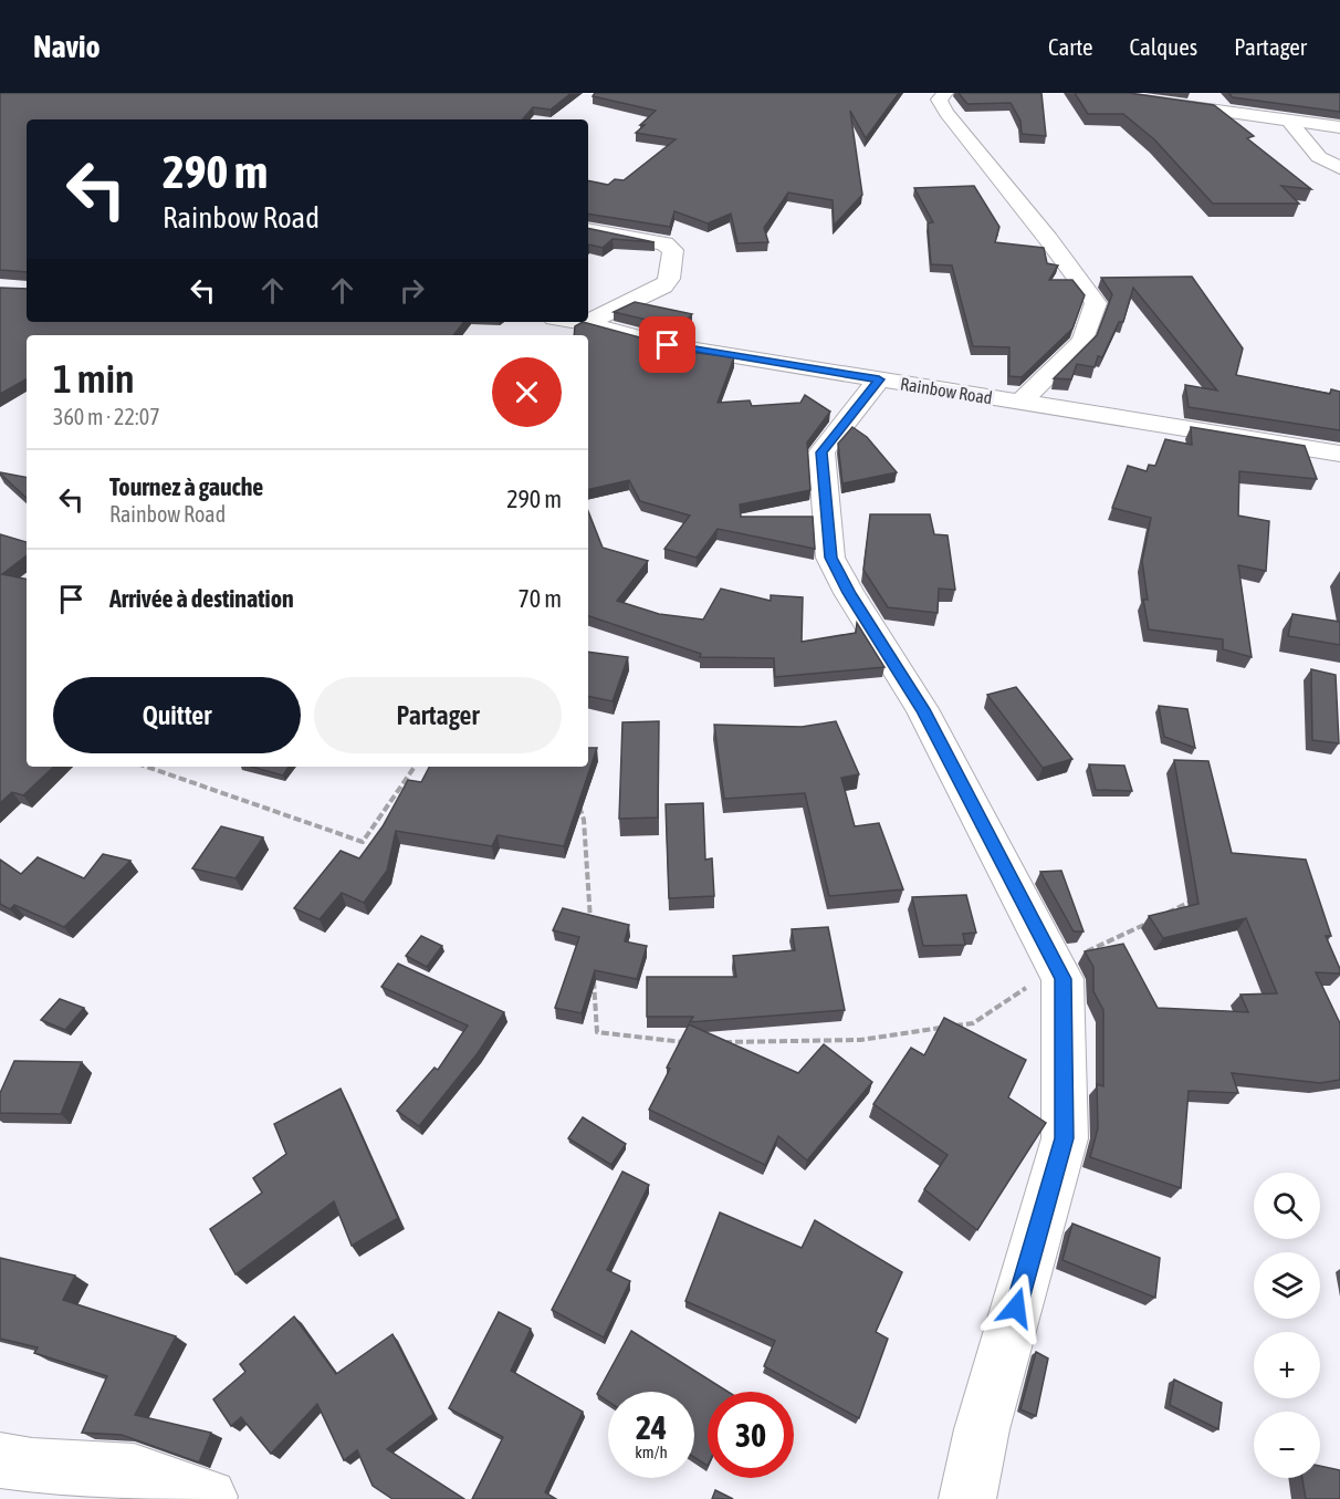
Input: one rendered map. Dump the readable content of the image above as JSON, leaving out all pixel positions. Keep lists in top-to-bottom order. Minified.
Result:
{"streets":{"street":["Rainbow Road"]},"page":{"header":"Navio","nav":["Carte","Calques","Partager"],"turn":["290 m","Rainbow Road"],"heading":["1 min","360 m · 22:07"],"list":[{"name":"Tournez à gauche","note":"Rainbow Road","value":"290 m"},{"name":"Arrivée à destination","value":"70 m"}],"buttons":["Quitter","Partager"],"map_buttons":["+","−"],"speed":"24 km/h","limit":"30"}}
